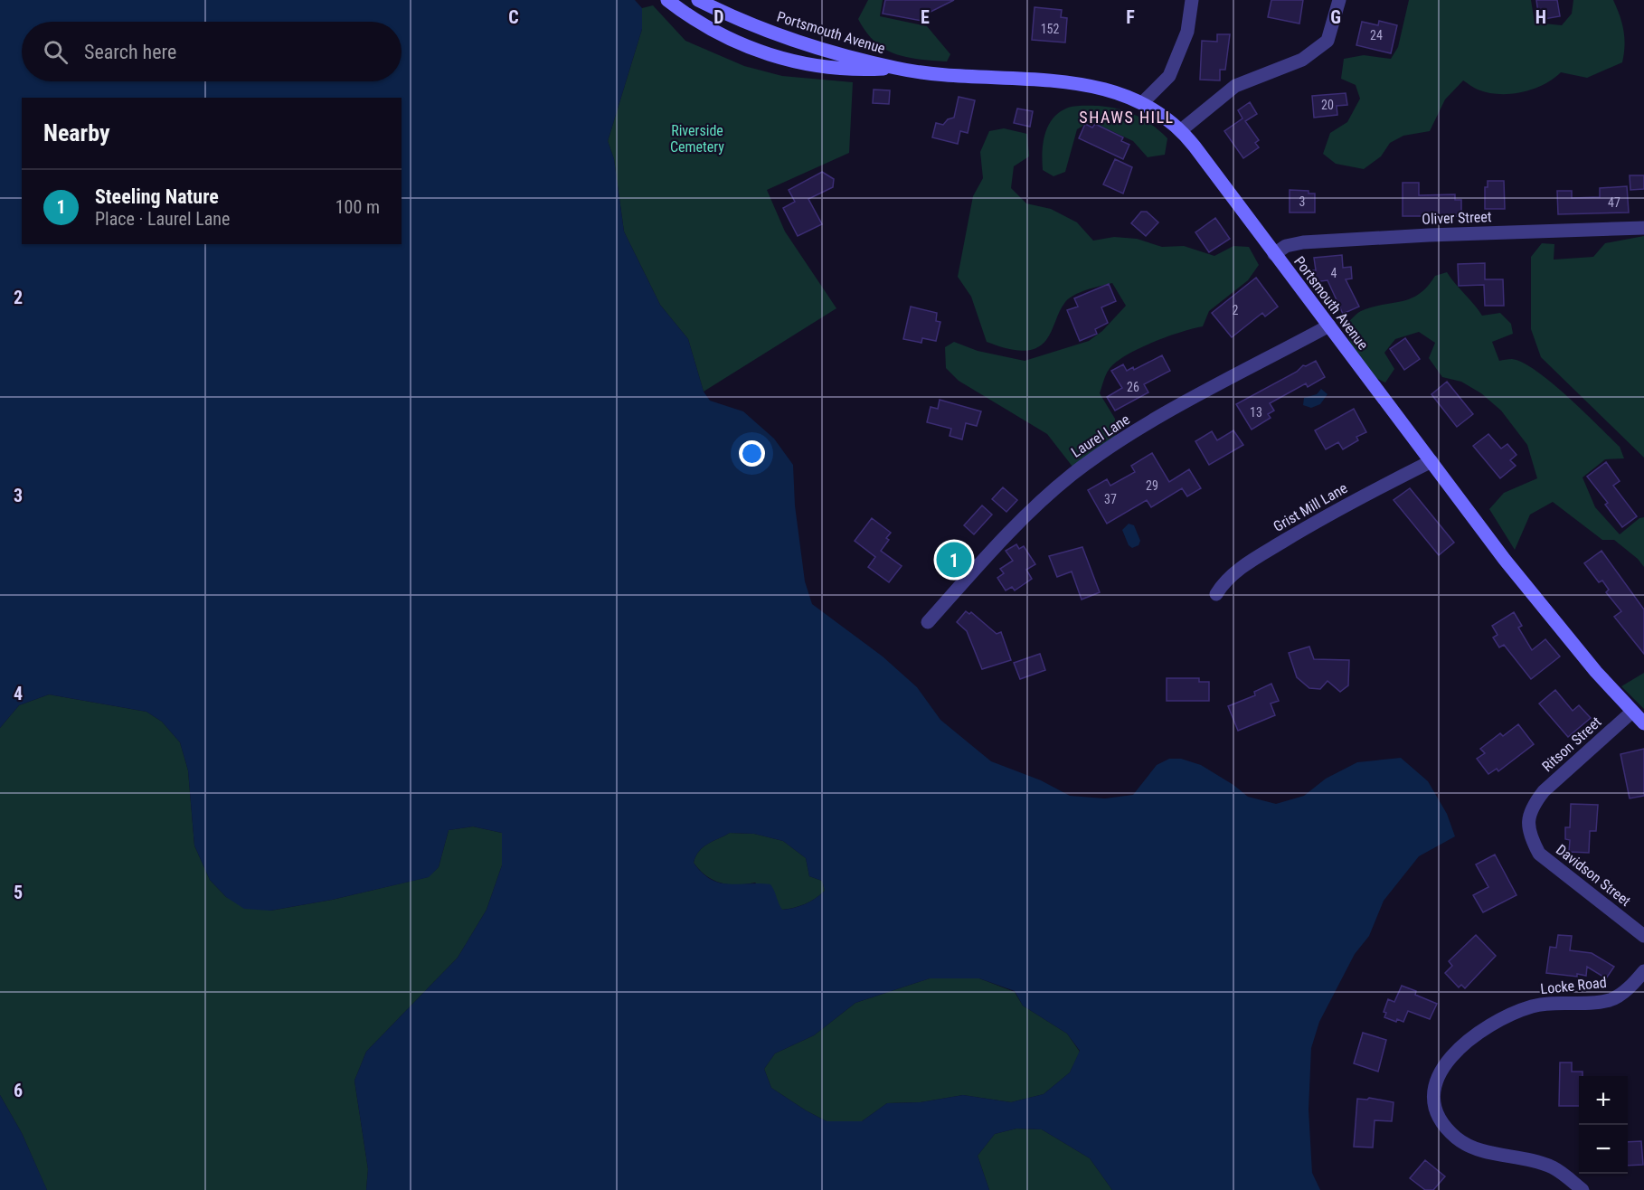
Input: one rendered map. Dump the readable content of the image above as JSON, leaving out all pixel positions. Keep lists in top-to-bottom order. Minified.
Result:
{"streets":{"main road":["Portsmouth Avenue"],"street":["Oliver Street","Laurel Lane","Grist Mill Lane","Ritson Street","Davidson Street","Locke Road"]},"crossings":[["Portsmouth Avenue","Oliver Street"],["Portsmouth Avenue","Laurel Lane"],["Portsmouth Avenue","Grist Mill Lane"],["Portsmouth Avenue","Ritson Street"],["Ritson Street","Davidson Street"]],"districts":["SHAWS HILL"],"parks":["Riverside Cemetery"],"house_numbers":["152","24","20","3","47","4","2","26","13","29","37"],"page":{"search":"Search here","heading":"Nearby","list":[{"mark":"1","name":"Steeling Nature","note":"Place · Laurel Lane","value":"100 m"}],"pins":"1","map_buttons":["+","−"]},"grid":{"columns":["C","D","E","F","G","H"],"rows":["2","3","4","5","6"]}}
